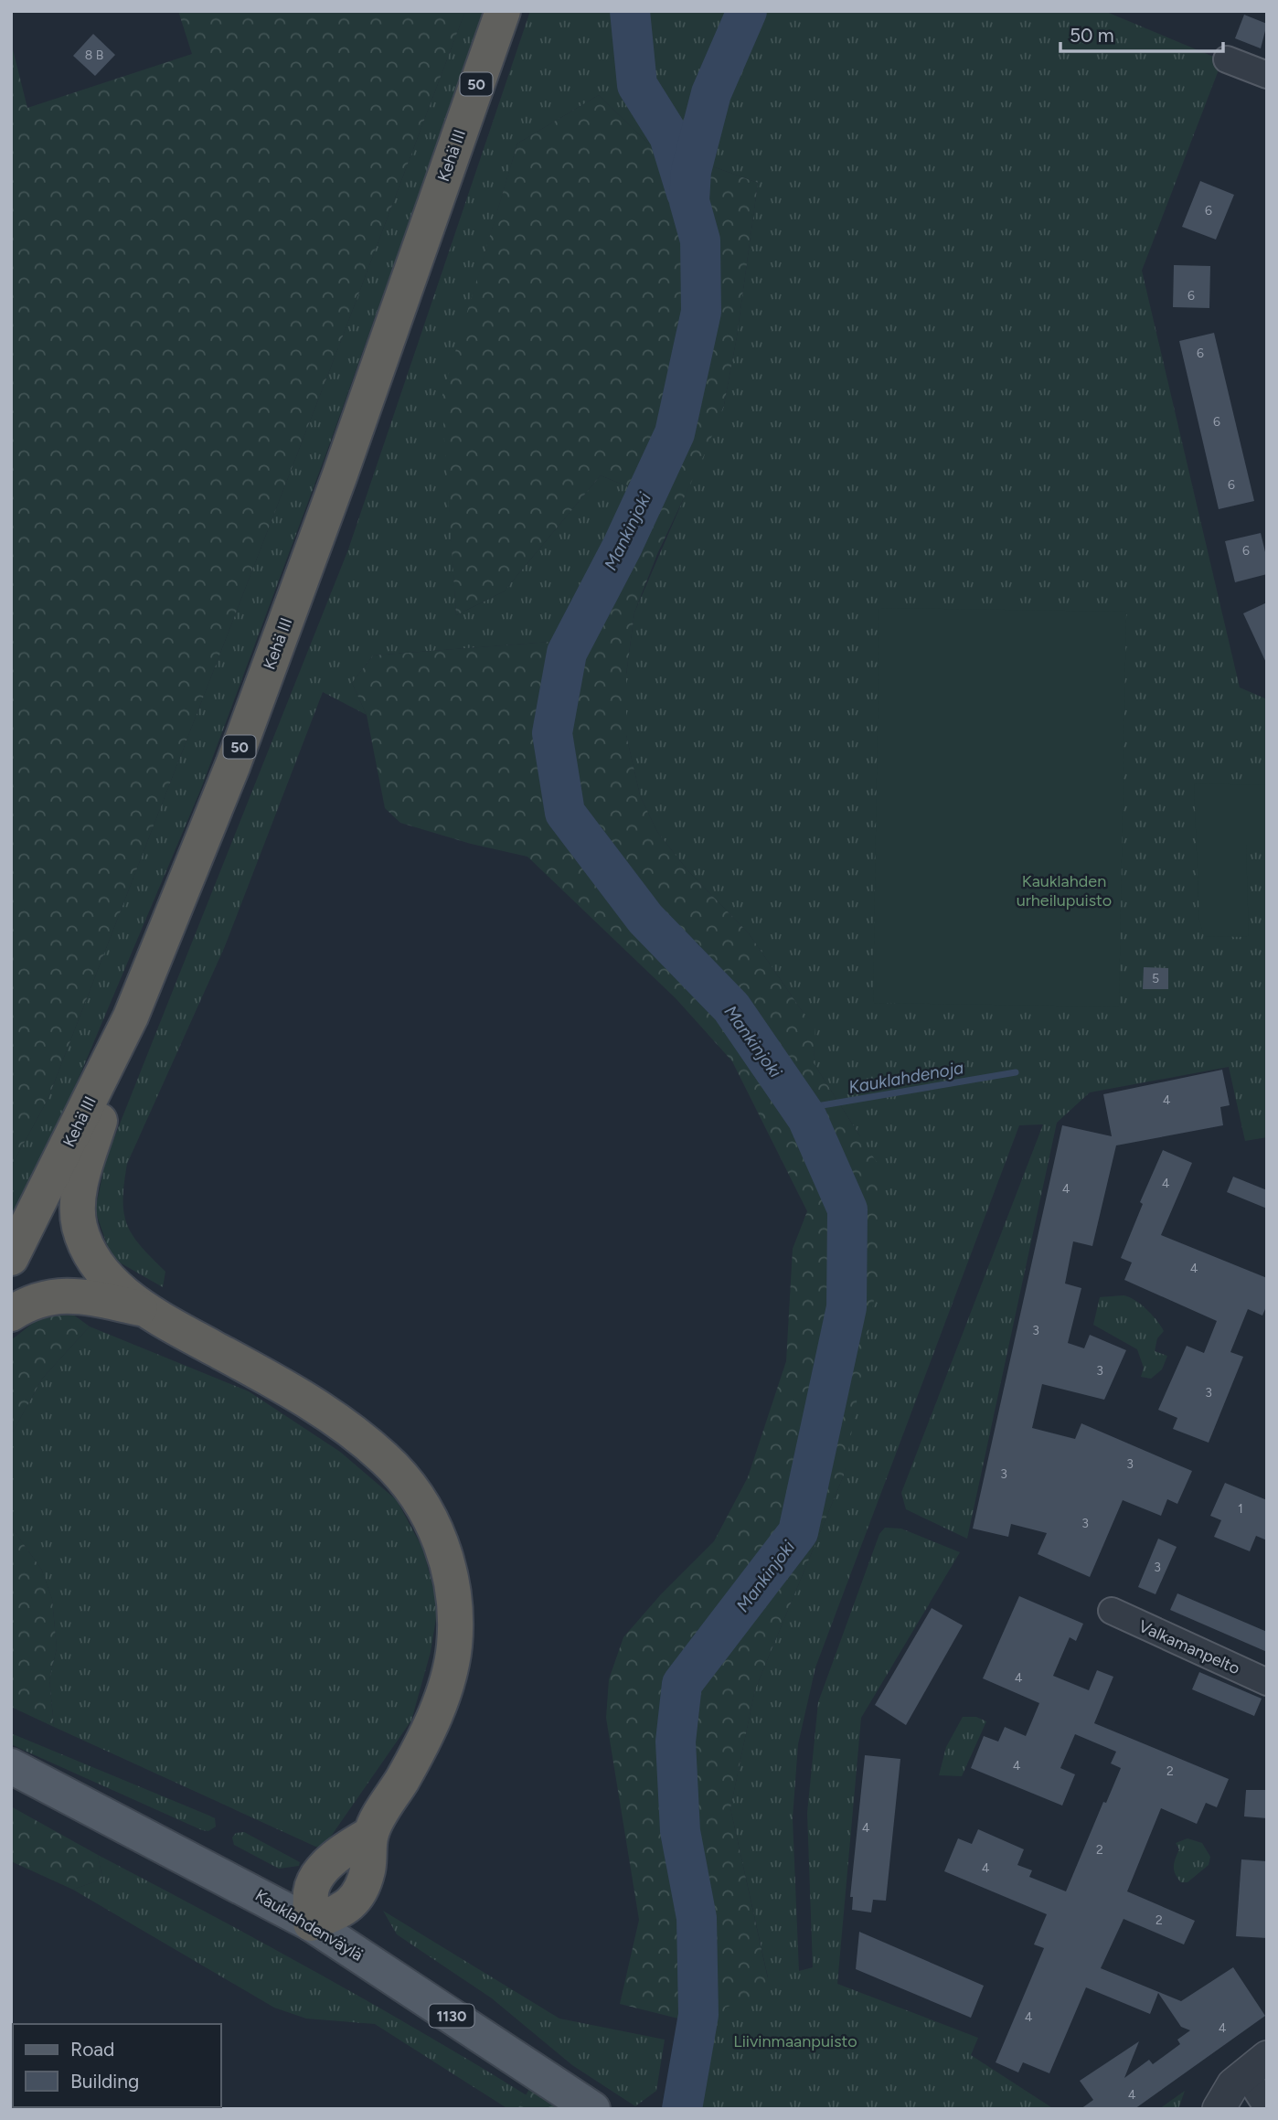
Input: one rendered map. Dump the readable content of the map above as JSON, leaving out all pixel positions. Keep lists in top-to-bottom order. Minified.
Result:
{"streets":{"highway":["50","Kehä III"],"main road":["Kauklahdenväylä","1130"],"street":["Valkamanpelto"]},"water":["Mankinjoki","Kauklahdenoja"],"parks":["Kauklahden urheilupuisto","Liivinmaanpuisto"],"house_numbers":["8 B","6","6","6","6","6","6","5","4","4","4","4","3","3","3","3","3","1","3","3","4","4","2","4","2","4","2","4","4","4"],"legend":["Road","Building"],"scale_bar":"50 m"}
